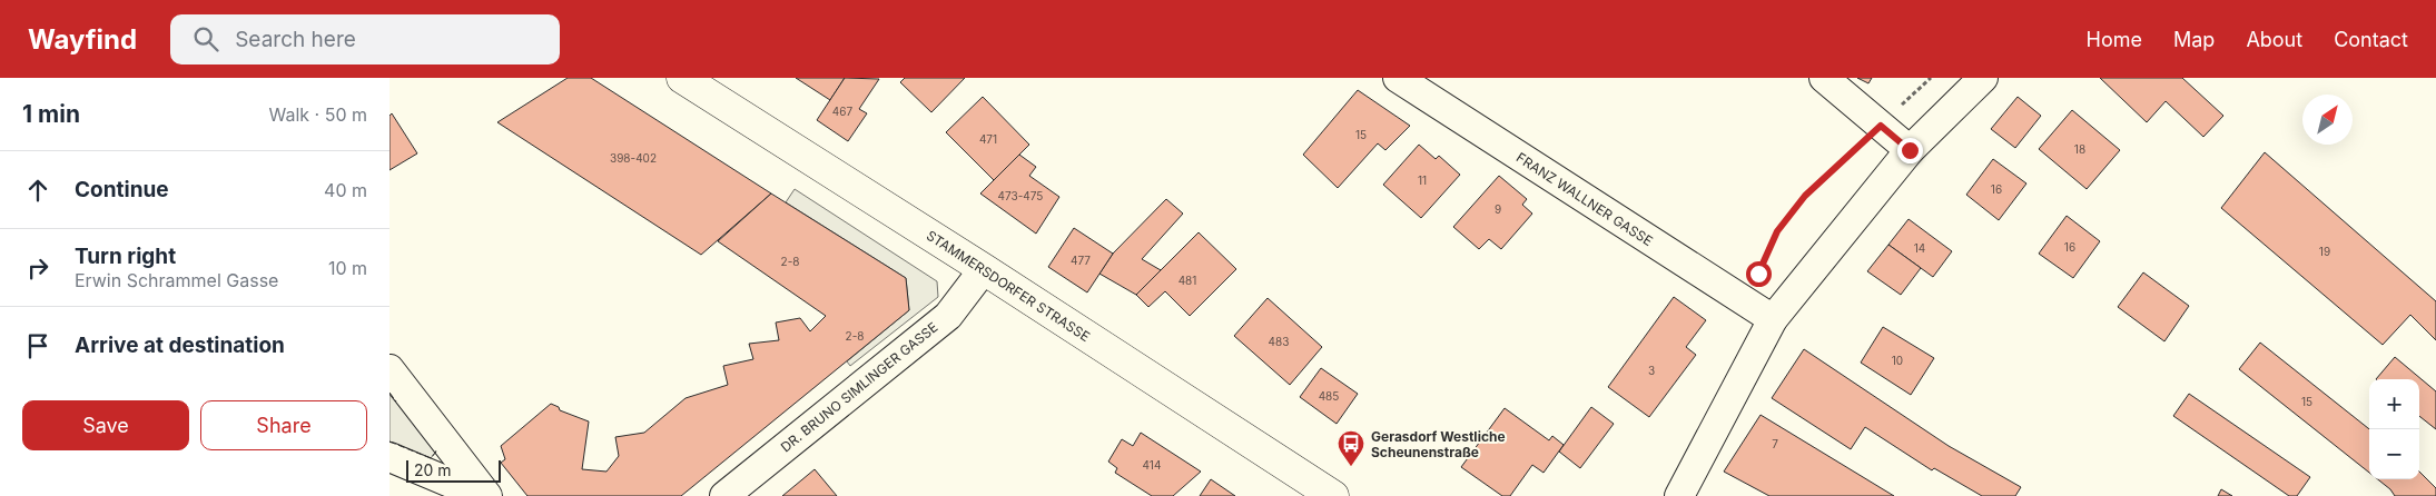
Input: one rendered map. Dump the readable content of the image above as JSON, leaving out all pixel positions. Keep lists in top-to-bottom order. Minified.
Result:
{"streets":{"main road":["STAMMERSDORFER STRASSE"],"street":["FRANZ WALLNER GASSE","DR. BRUNO SIMLINGER GASSE"]},"crossings":[["STAMMERSDORFER STRASSE","DR. BRUNO SIMLINGER GASSE"]],"places":{"bus stop":["Gerasdorf Westliche Scheunenstraße"]},"house_numbers":["467","15","471","18","398-402","11","16","473-475","9","16","14","19","477","2-8","481","2-8","483","10","3","485","15","7","414"],"scale_bar":"20 m","north":"top right","page":{"header":"Wayfind","search":"Search here","nav":["Home","Map","About","Contact"],"heading":["1 min","Walk · 50 m"],"list":[["Continue","40 m"],["Turn right","Erwin Schrammel Gasse","10 m"],"Arrive at destination"],"map_buttons":["+","−"],"buttons":["Save","Share"],"scale":"20 m"}}
